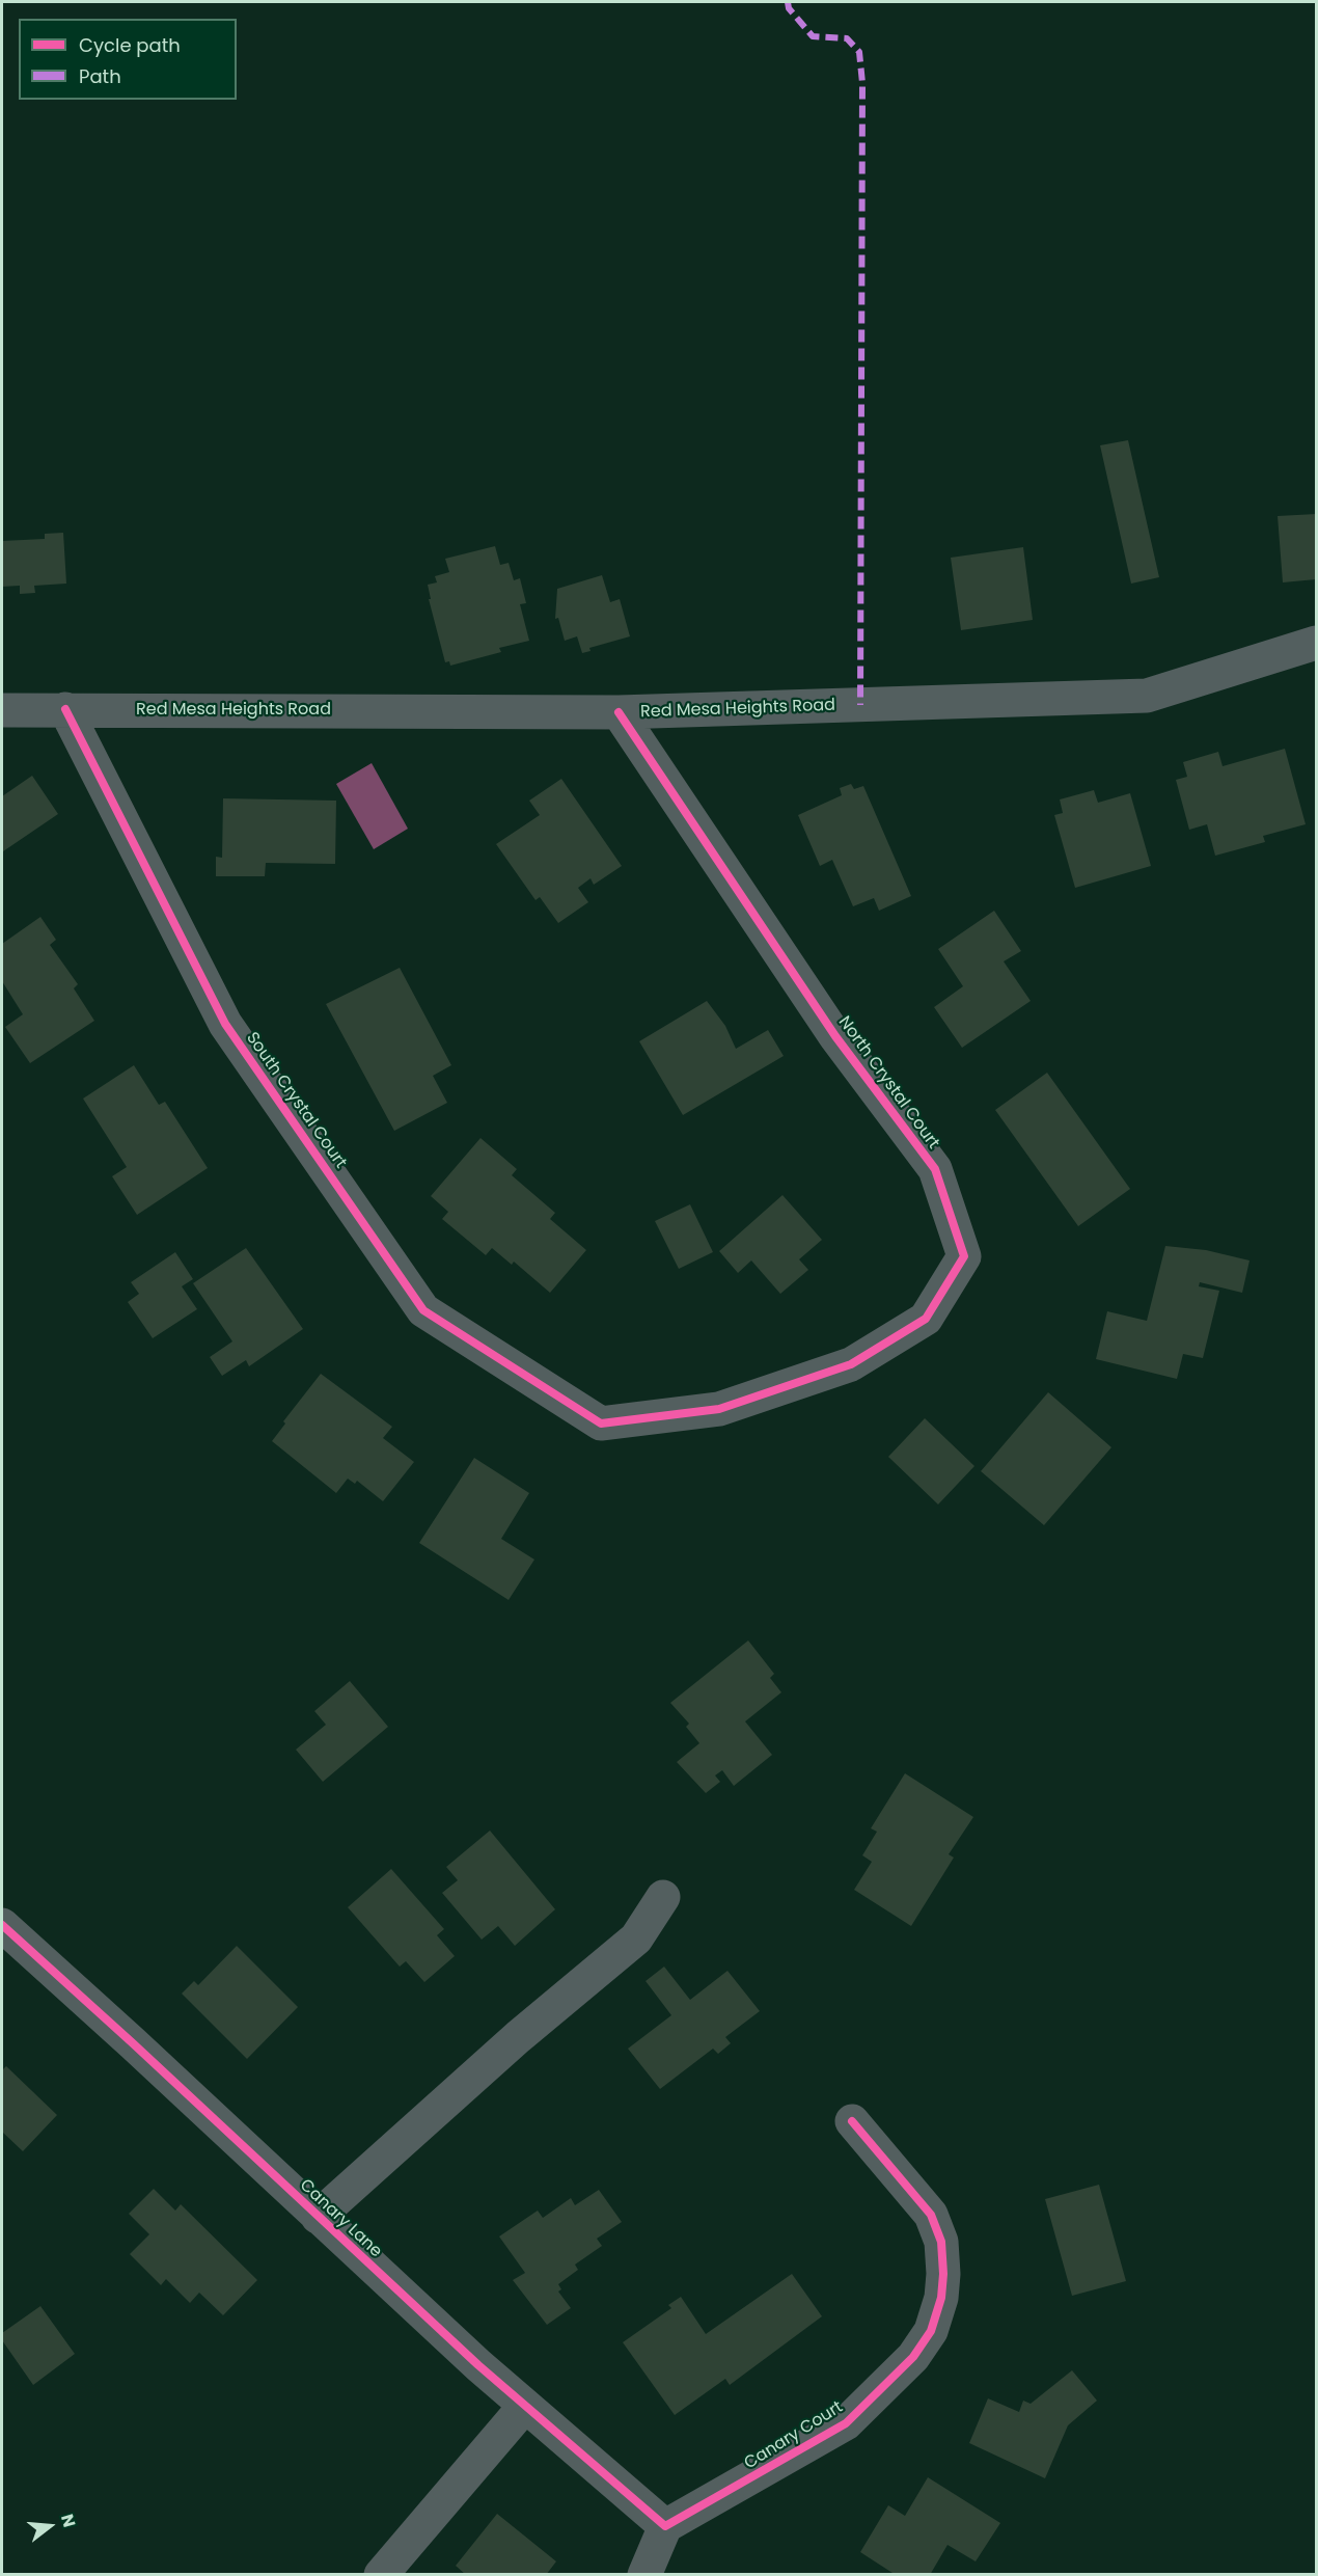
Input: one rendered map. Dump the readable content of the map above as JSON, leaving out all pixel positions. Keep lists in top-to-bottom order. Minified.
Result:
{"streets":{"street":["Red Mesa Heights Road","North Crystal Court","South Crystal Court","Canary Lane","Canary Court"]},"crossings":[["Red Mesa Heights Road","North Crystal Court"],["Red Mesa Heights Road","South Crystal Court"],["North Crystal Court","South Crystal Court"],["Canary Lane","Canary Court"]],"legend":["Cycle path","Path"],"north":"right"}
